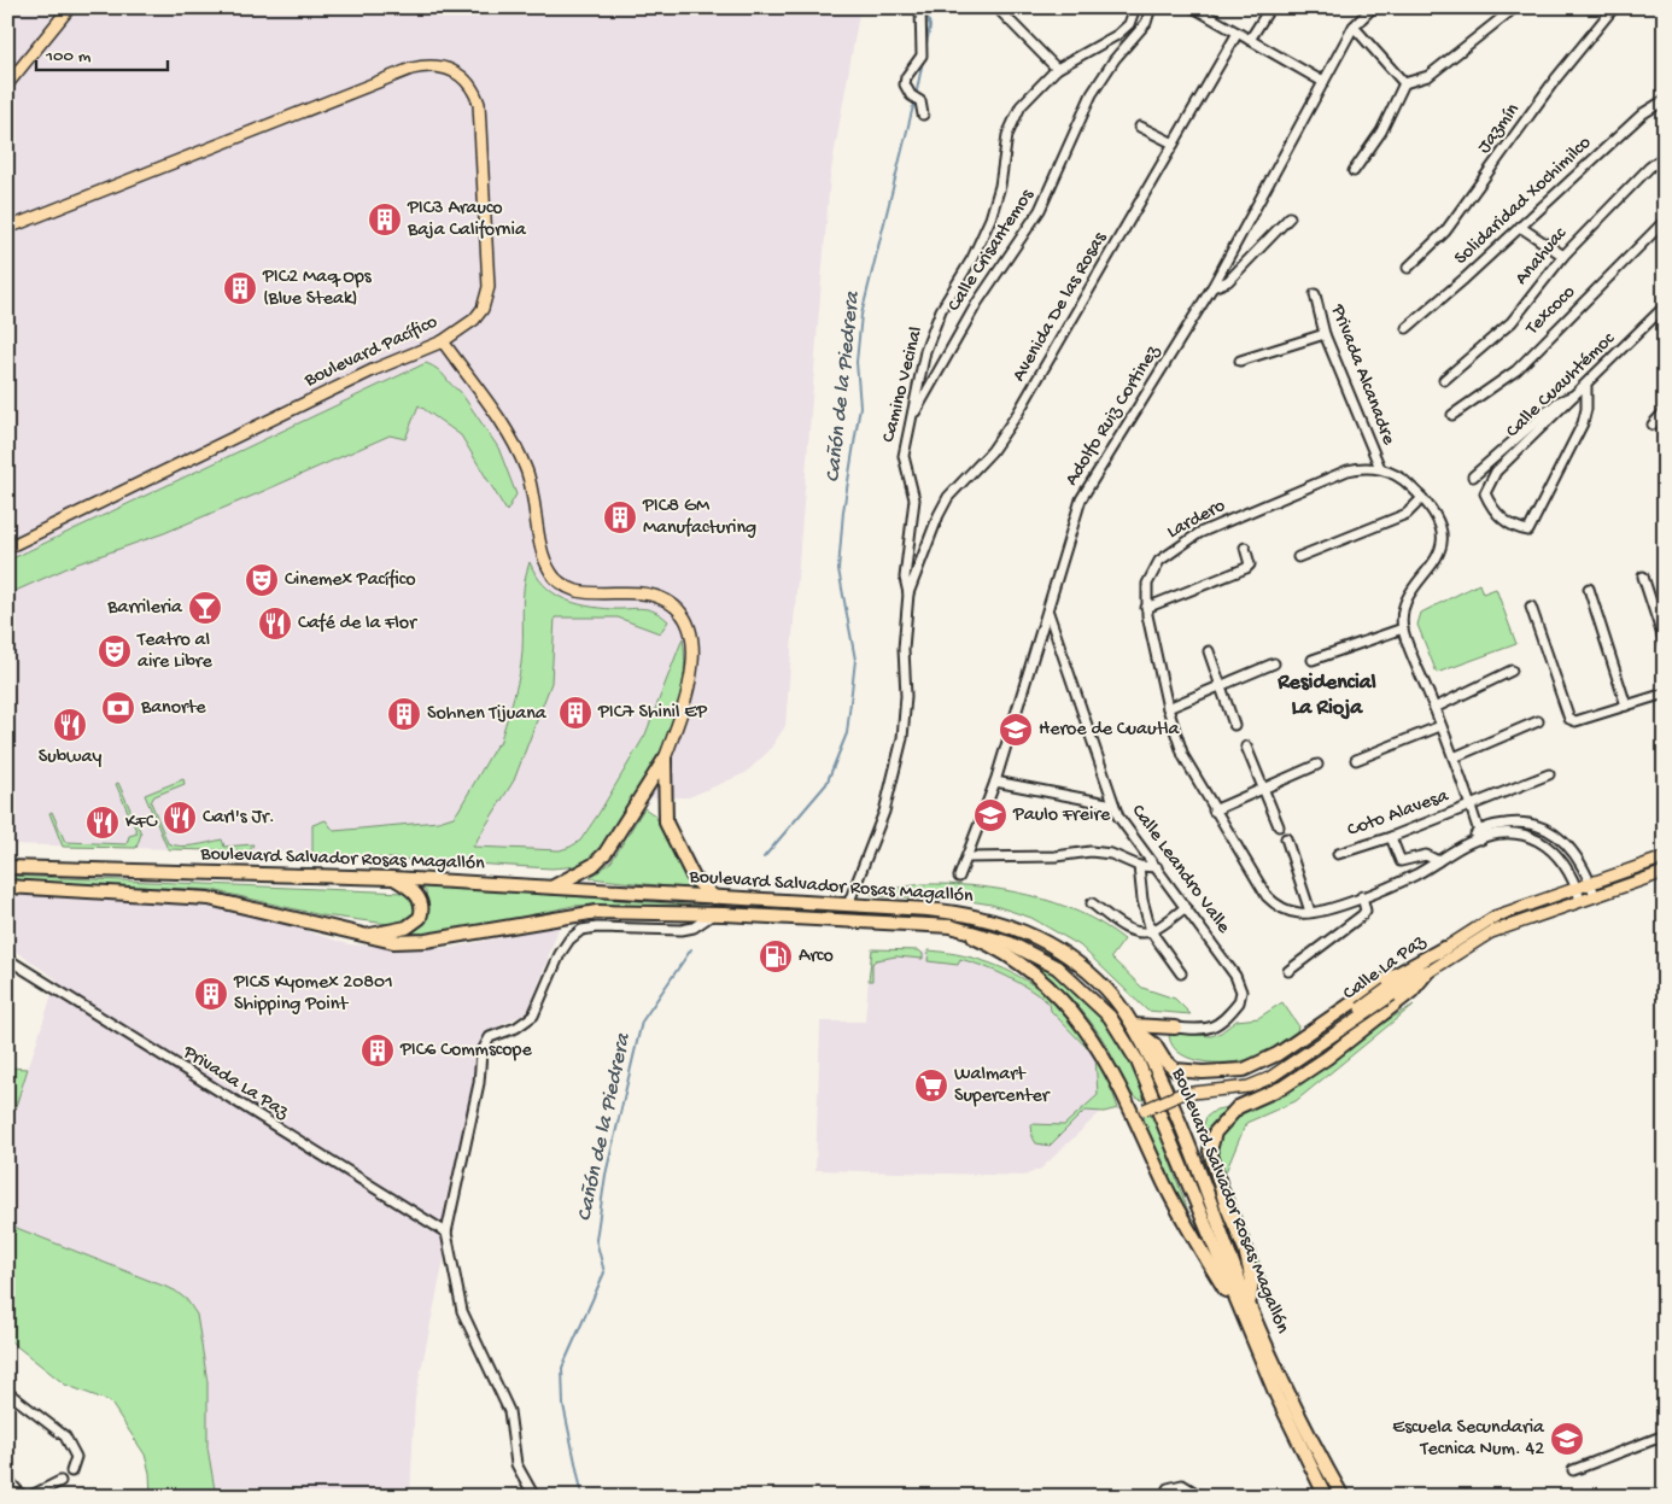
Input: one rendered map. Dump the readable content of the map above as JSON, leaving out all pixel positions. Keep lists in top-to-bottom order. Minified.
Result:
{"streets":{"highway":["Boulevard Salvador Rosas Magallón"],"main road":["Boulevard Pacífico","Calle La Paz"],"street":["Jazmín","Solidaridad Xochimilco","Calle Crisantemos","Anahuac","Avenida De las Rosas","Texcoco","Privada Alcanadre","Camino Vecinal","Calle Cuauhtémoc","Adolfo Ruiz Cortinez","Lardero","Coto Alavesa","Calle Leandro Valle","Privada La Paz"]},"crossings":[["Calle Crisantemos","Camino Vecinal"],["Avenida De las Rosas","Camino Vecinal"],["Privada Alcanadre","Lardero"],["Camino Vecinal","Boulevard Salvador Rosas Magallón"],["Adolfo Ruiz Cortinez","Calle Leandro Valle"]],"districts":["Residencial La Rioja"],"water":["Cañón de la Piedrera"],"places":{"building":["PIC3 Arauco Baja California","PIC2 Maq Ops (Blue Steak)","PIC8 GM Manufacturing","PIC7 Shinil EP","Sohnen Tijuana","PIC5 Kyomex 20801 Shipping Point","PIC6 Commscope"],"theatre":["Cinemex Pacífico","Teatro al aire Libre"],"bar":["Barrileria"],"restaurant":["Café de la Flor","Subway","Carl's Jr.","KFC"],"bank":["Banorte"],"school or university":["Heroe de Cuautla","Paulo Freire","Escuela Secundaria Tecnica Num. 42"],"fuel station":["Arco"],"supermarket":["Walmart Supercenter"]},"scale_bar":"100 m"}
